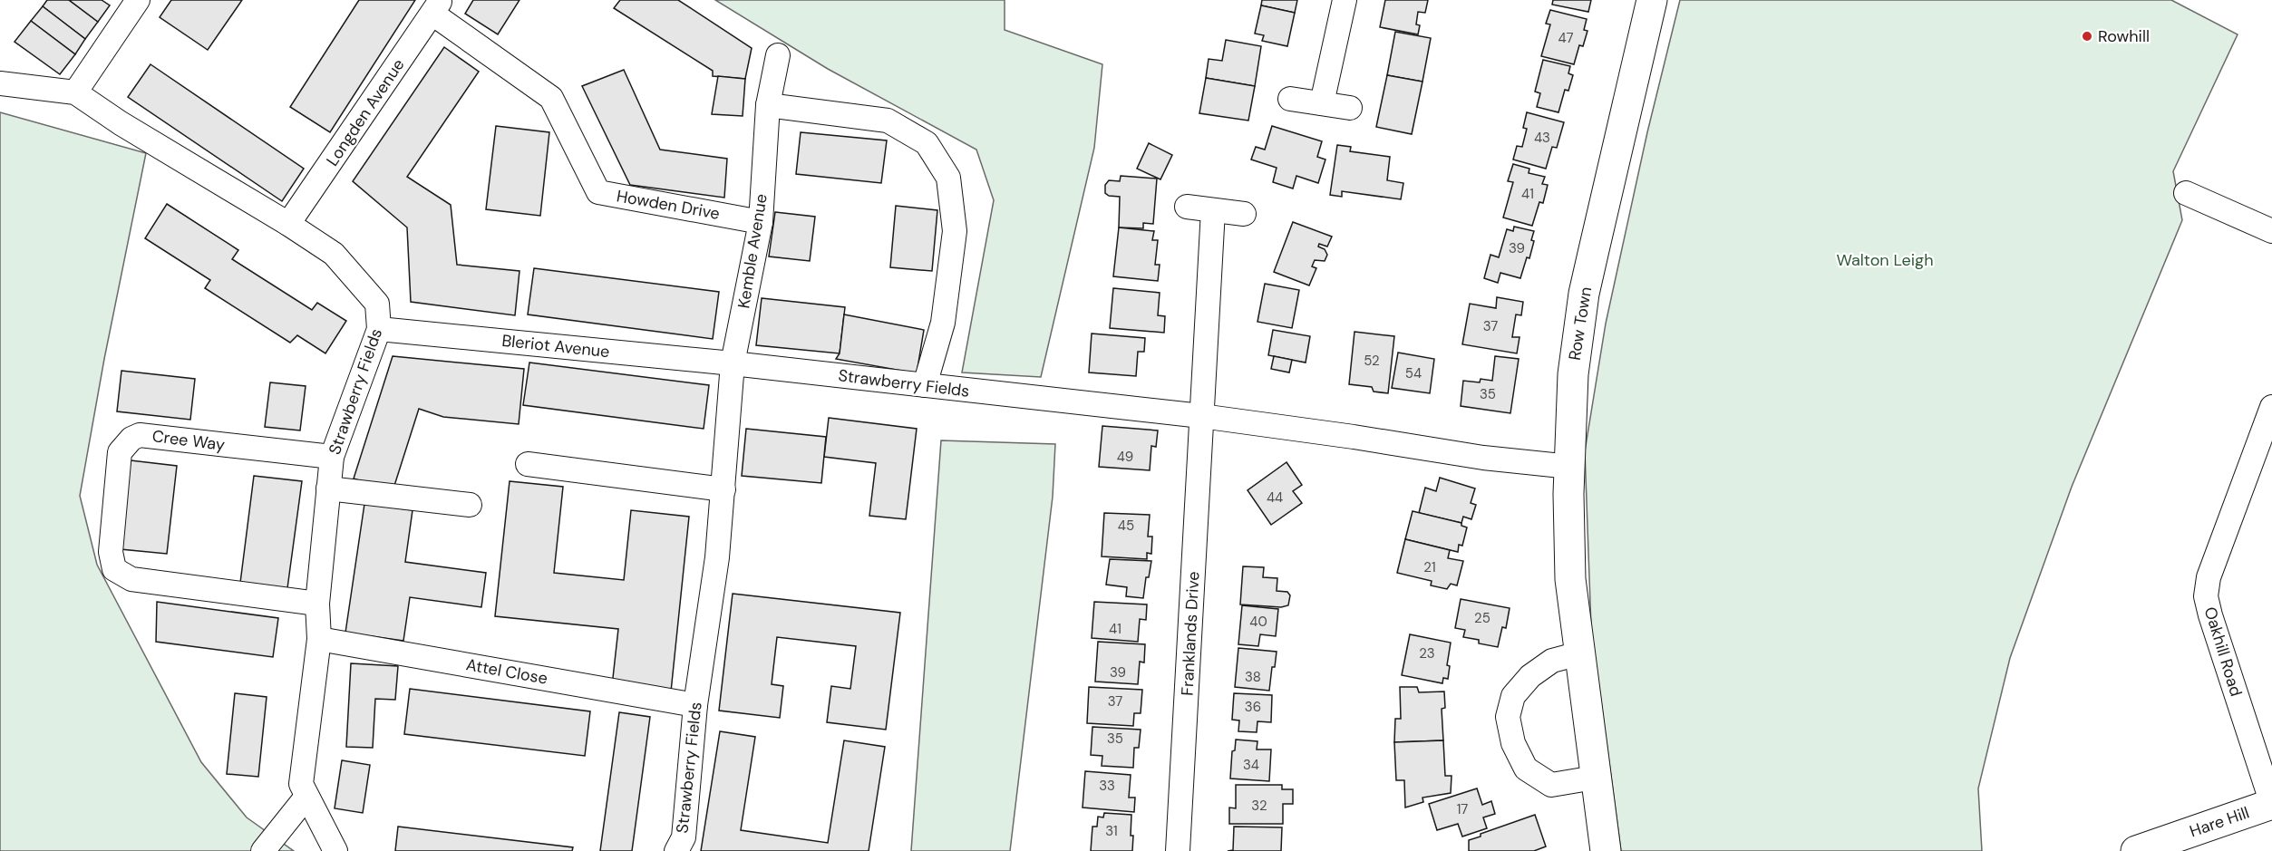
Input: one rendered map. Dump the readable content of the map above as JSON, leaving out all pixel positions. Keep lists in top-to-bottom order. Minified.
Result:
{"streets":{"street":["Longden Avenue","Howden Drive","Kemble Avenue","Row Town","Bleriot Avenue","Strawberry Fields","Cree Way","Franklands Drive","Oakhill Road","Attel Close","Hare Hill"]},"crossings":[["Longden Avenue","Howden Drive"],["Longden Avenue","Strawberry Fields"],["Howden Drive","Kemble Avenue"],["Kemble Avenue","Bleriot Avenue"],["Kemble Avenue","Strawberry Fields"],["Bleriot Avenue","Strawberry Fields"],["Strawberry Fields","Cree Way"],["Strawberry Fields","Franklands Drive"],["Strawberry Fields","Attel Close"],["Oakhill Road","Hare Hill"]],"parks":["Walton Leigh"],"places":["Rowhill"],"house_numbers":["47","43","41","39","37","52","54","35","49","44","45","21","25","40","41","23","39","38","37","36","35","34","33","32","17","31"]}
